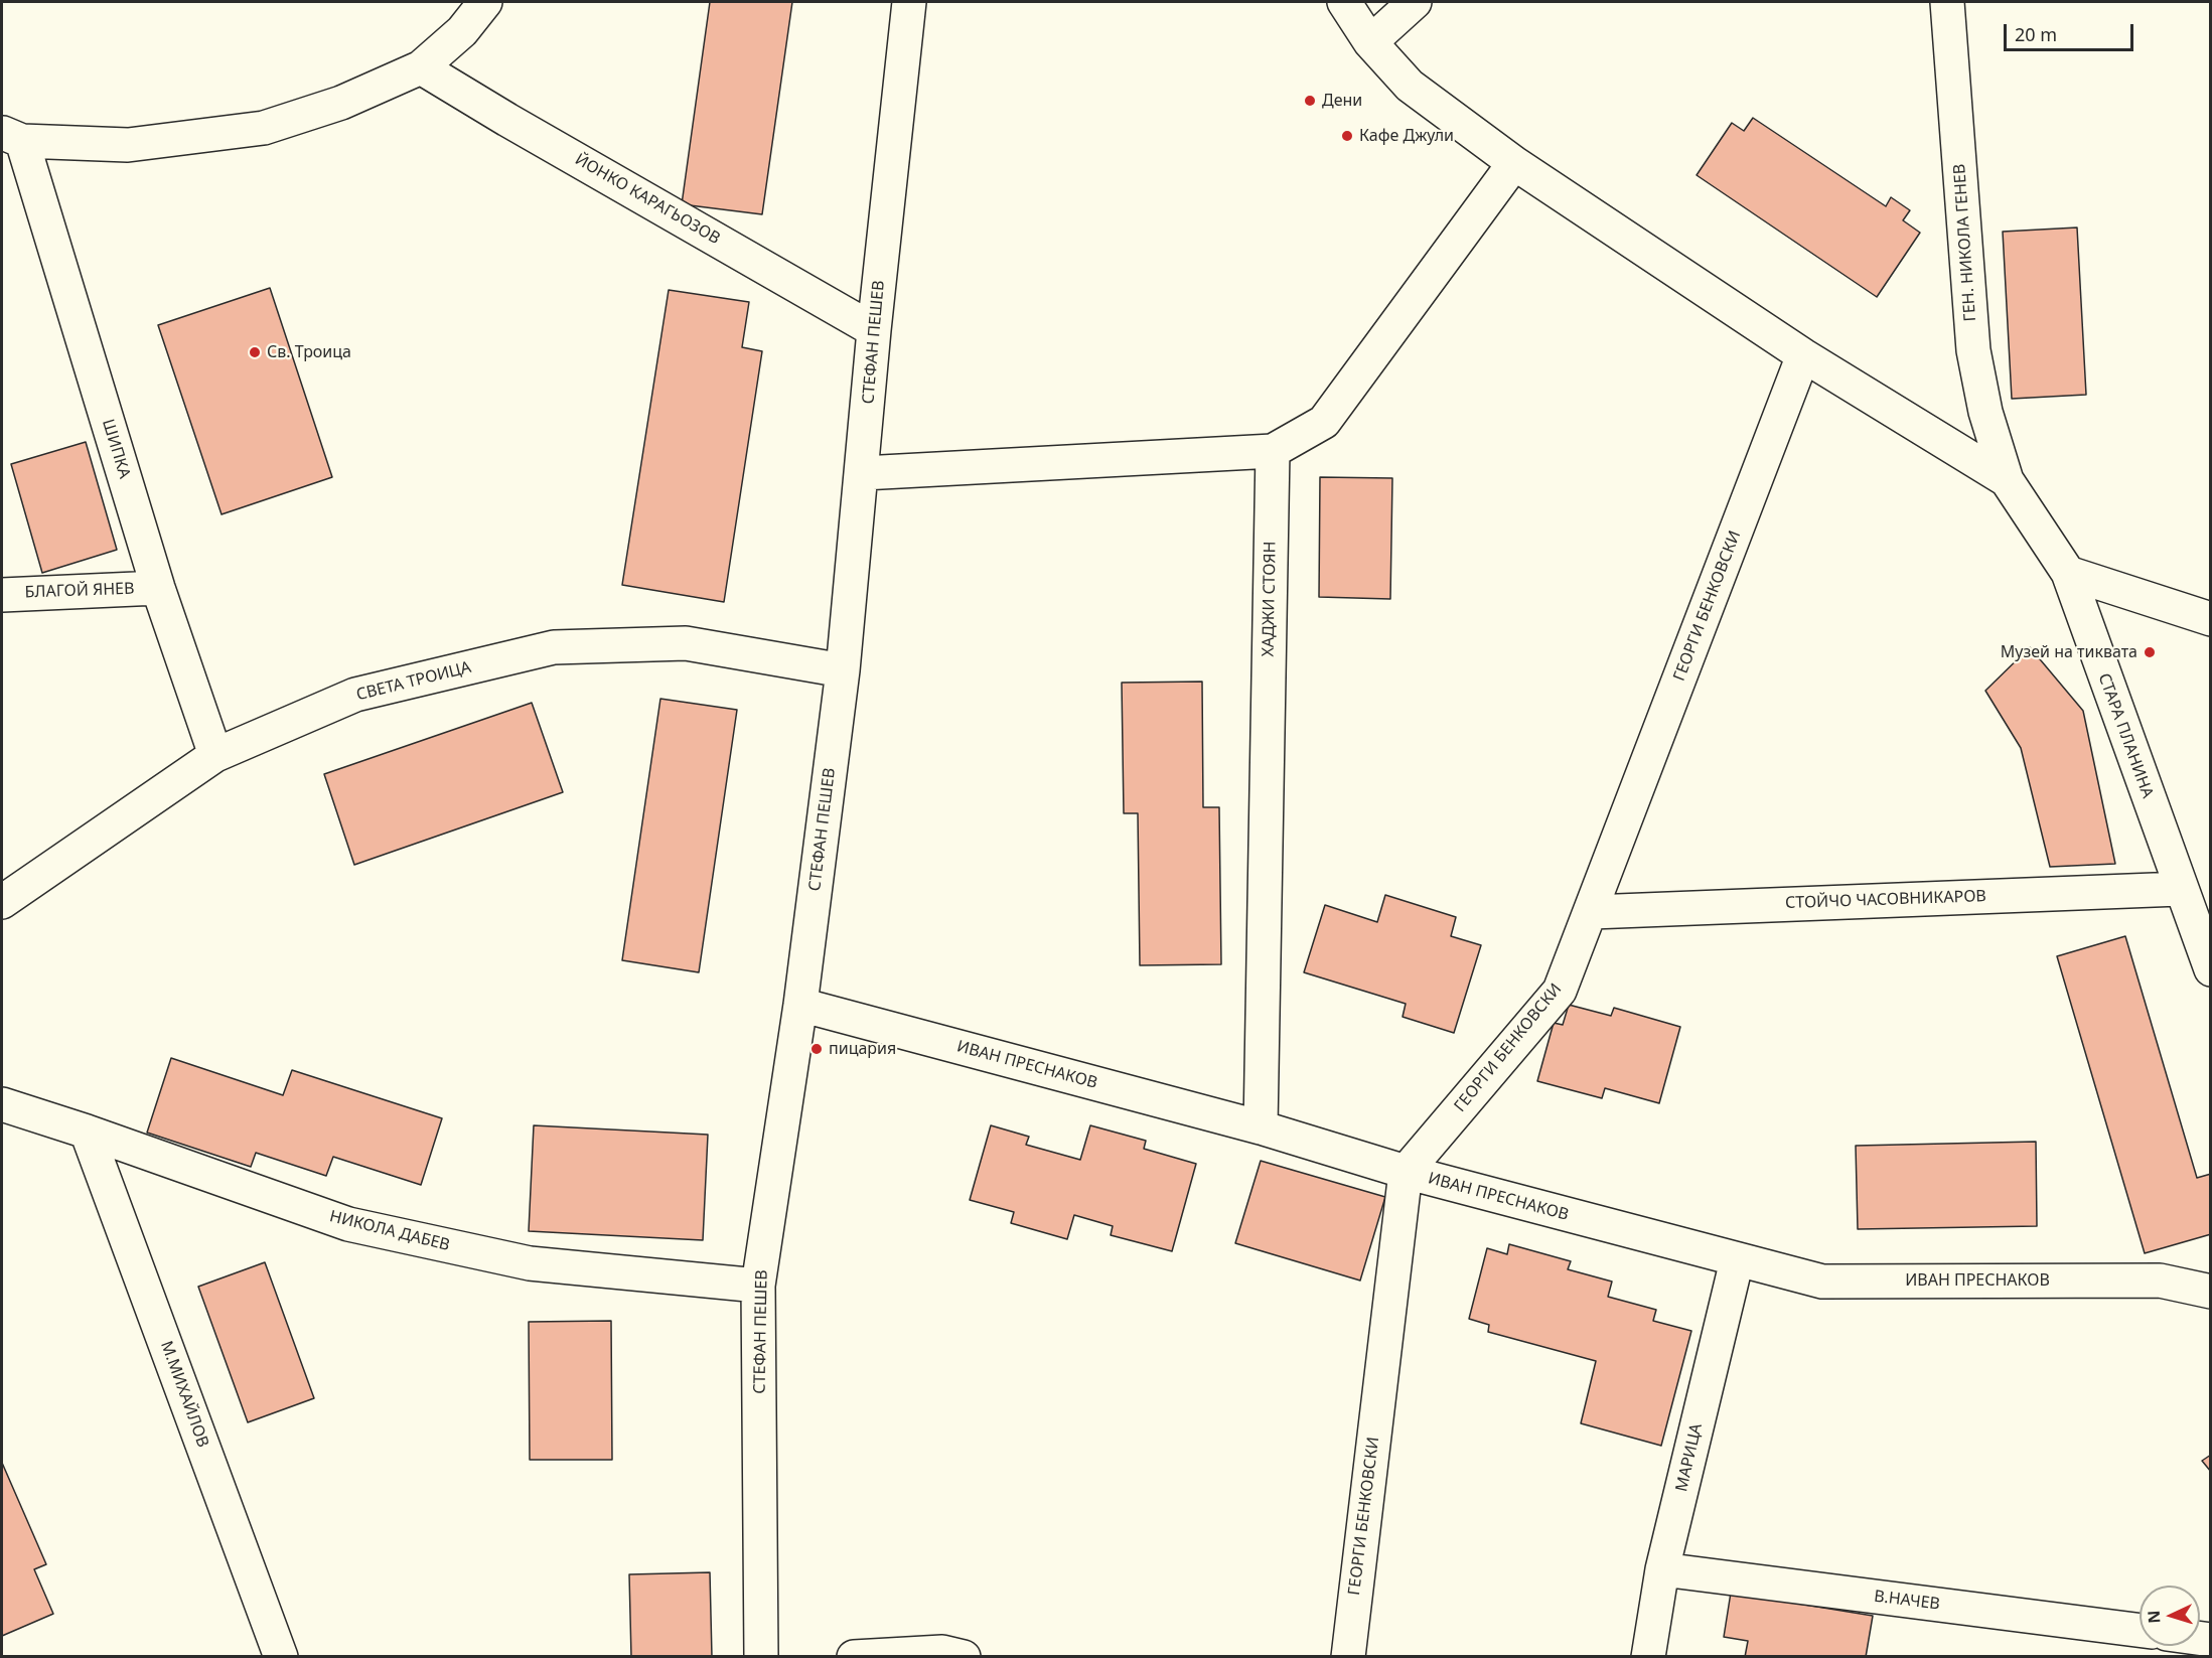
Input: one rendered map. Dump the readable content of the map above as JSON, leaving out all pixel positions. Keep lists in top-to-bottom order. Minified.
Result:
{"streets":{"street":["ЙОНКО КАРАГЬОЗОВ","ГЕН. НИКОЛА ГЕНЕВ","СТЕФАН ПЕШЕВ","ШИПКА","БЛАГОЙ ЯНЕВ","ХАДЖИ СТОЯН","ГЕОРГИ БЕНКОВСКИ","СВЕТА ТРОИЦА","СТАРА ПЛАНИНА","СТОЙЧО ЧАСОВНИКАРОВ","ИВАН ПРЕСНАКОВ","НИКОЛА ДАБЕВ","М.МИХАЙЛОВ","МАРИЦА","В.НАЧЕВ"]},"crossings":[["ЙОНКО КАРАГЬОЗОВ","СТЕФАН ПЕШЕВ"],["ЙОНКО КАРАГЬОЗОВ","ШИПКА"],["ГЕН. НИКОЛА ГЕНЕВ","СТАРА ПЛАНИНА"],["СТЕФАН ПЕШЕВ","СВЕТА ТРОИЦА"],["СТЕФАН ПЕШЕВ","ИВАН ПРЕСНАКОВ"],["СТЕФАН ПЕШЕВ","НИКОЛА ДАБЕВ"],["ШИПКА","БЛАГОЙ ЯНЕВ"],["ШИПКА","СВЕТА ТРОИЦА"],["ХАДЖИ СТОЯН","ИВАН ПРЕСНАКОВ"],["ГЕОРГИ БЕНКОВСКИ","СТОЙЧО ЧАСОВНИКАРОВ"],["ГЕОРГИ БЕНКОВСКИ","ИВАН ПРЕСНАКОВ"],["СТАРА ПЛАНИНА","СТОЙЧО ЧАСОВНИКАРОВ"],["ИВАН ПРЕСНАКОВ","МАРИЦА"],["НИКОЛА ДАБЕВ","М.МИХАЙЛОВ"],["МАРИЦА","В.НАЧЕВ"]],"places":["Дени","Кафе Джули","Св. Троица","Музей на тиквата","пицария"],"scale_bar":"20 m","north":"left"}
